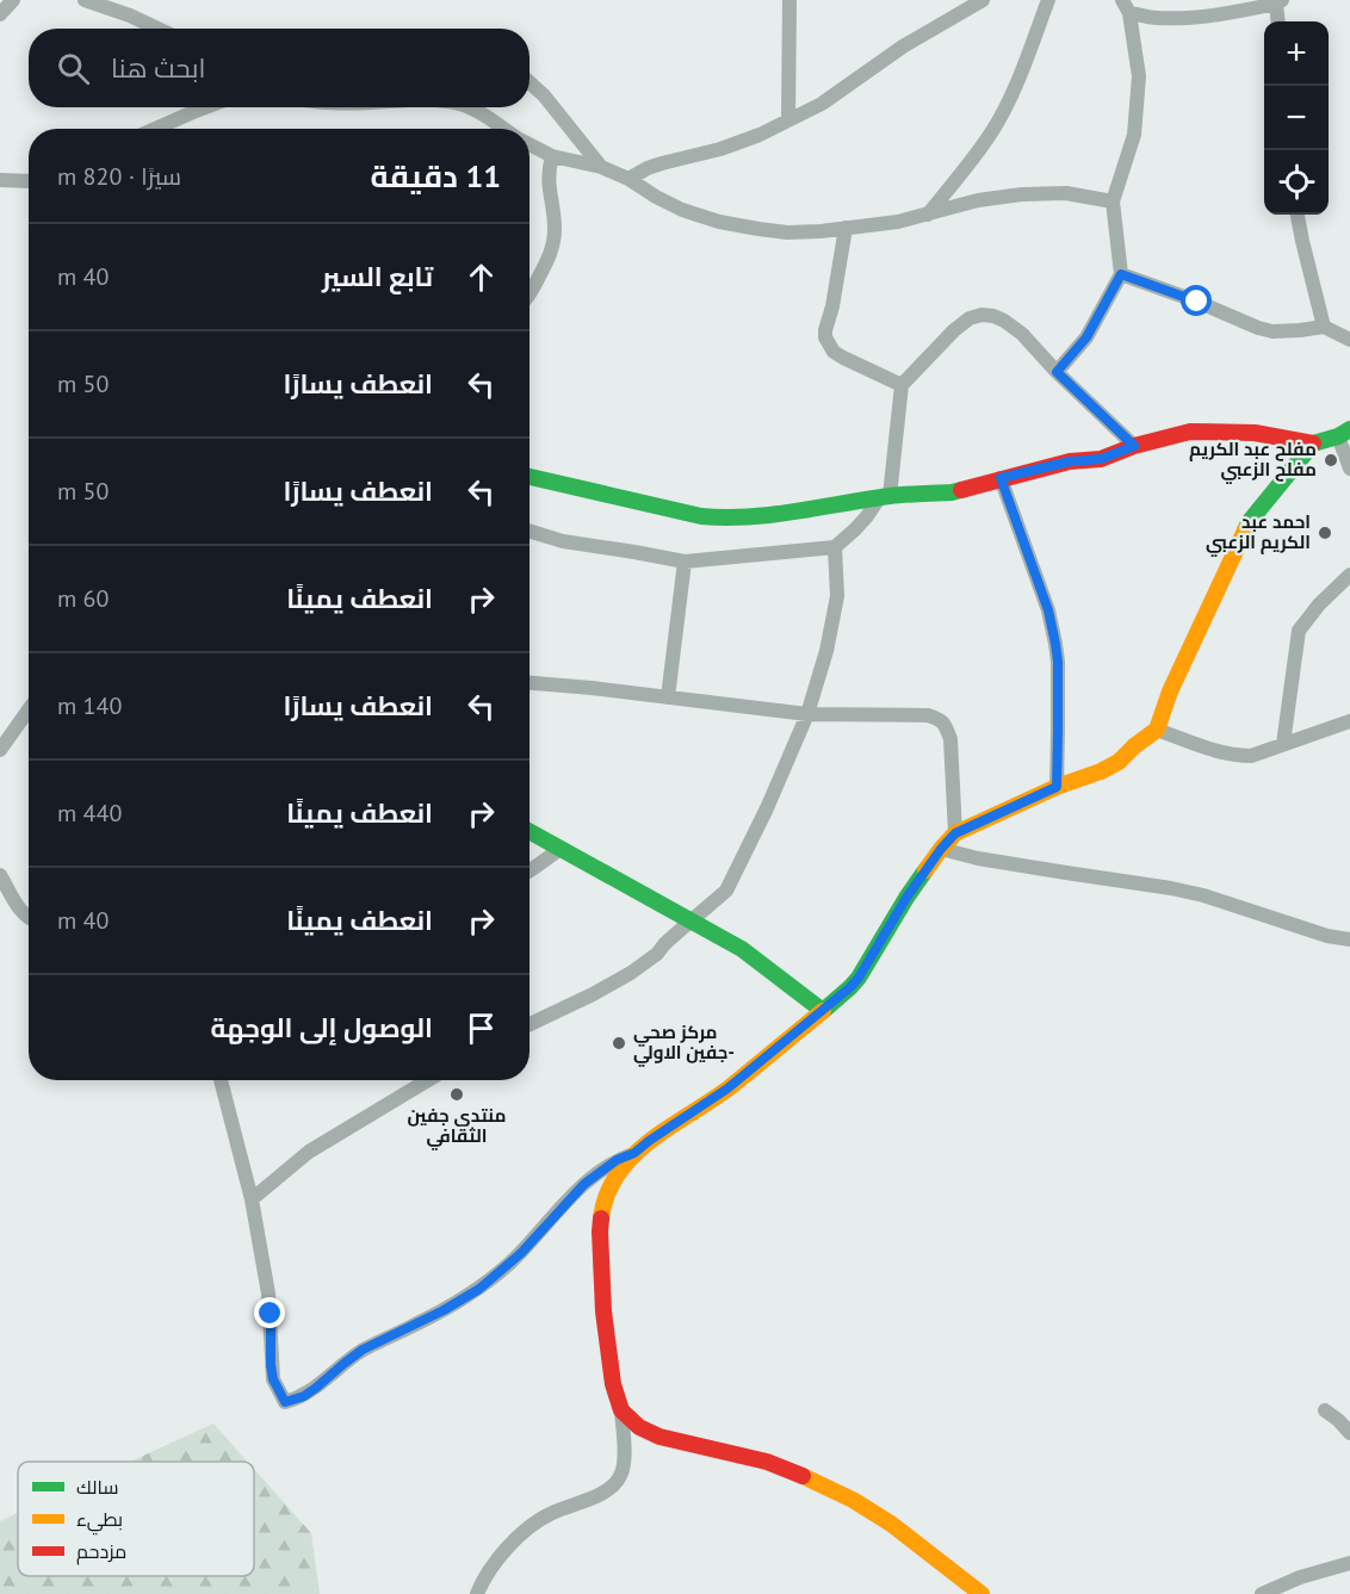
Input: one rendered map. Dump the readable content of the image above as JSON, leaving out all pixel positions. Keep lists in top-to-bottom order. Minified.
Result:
{"places":["مفلح عبد الكريم مفلح الزعبي","احمد عبد الكريم الزعبي","مركز صحي جفين الاولي-","منتدى جفين الثقافي"],"legend":["سالك","بطيء","مزدحم"],"page":{"map_buttons":["+","−"],"search":"ابحث هنا","heading":["11 دقيقة","سيرًا · 820 m"],"list":[["تابع السير","40 m"],["انعطف يسارًا","50 m"],["انعطف يسارًا","50 m"],["انعطف يمينًا","60 m"],["انعطف يسارًا","140 m"],["انعطف يمينًا","440 m"],["انعطف يمينًا","40 m"],"الوصول إلى الوجهة"]}}
